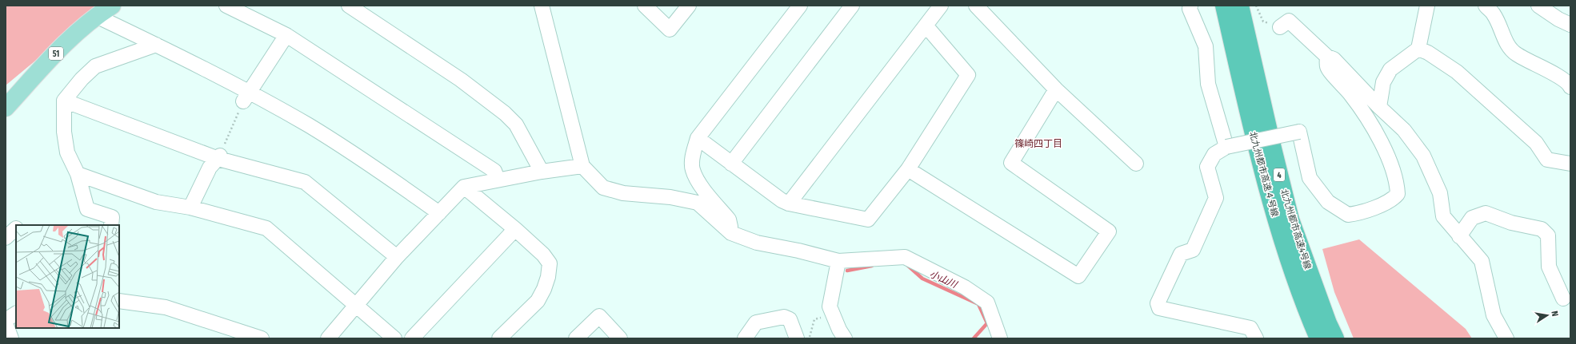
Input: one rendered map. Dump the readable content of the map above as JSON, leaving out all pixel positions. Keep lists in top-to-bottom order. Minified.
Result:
{"streets":{"highway":["北九州都市高速４号線","4","北九州都市高速4号線"],"main road":["51"]},"districts":["篠崎四丁目"],"water":["小山川"],"north":"right"}
